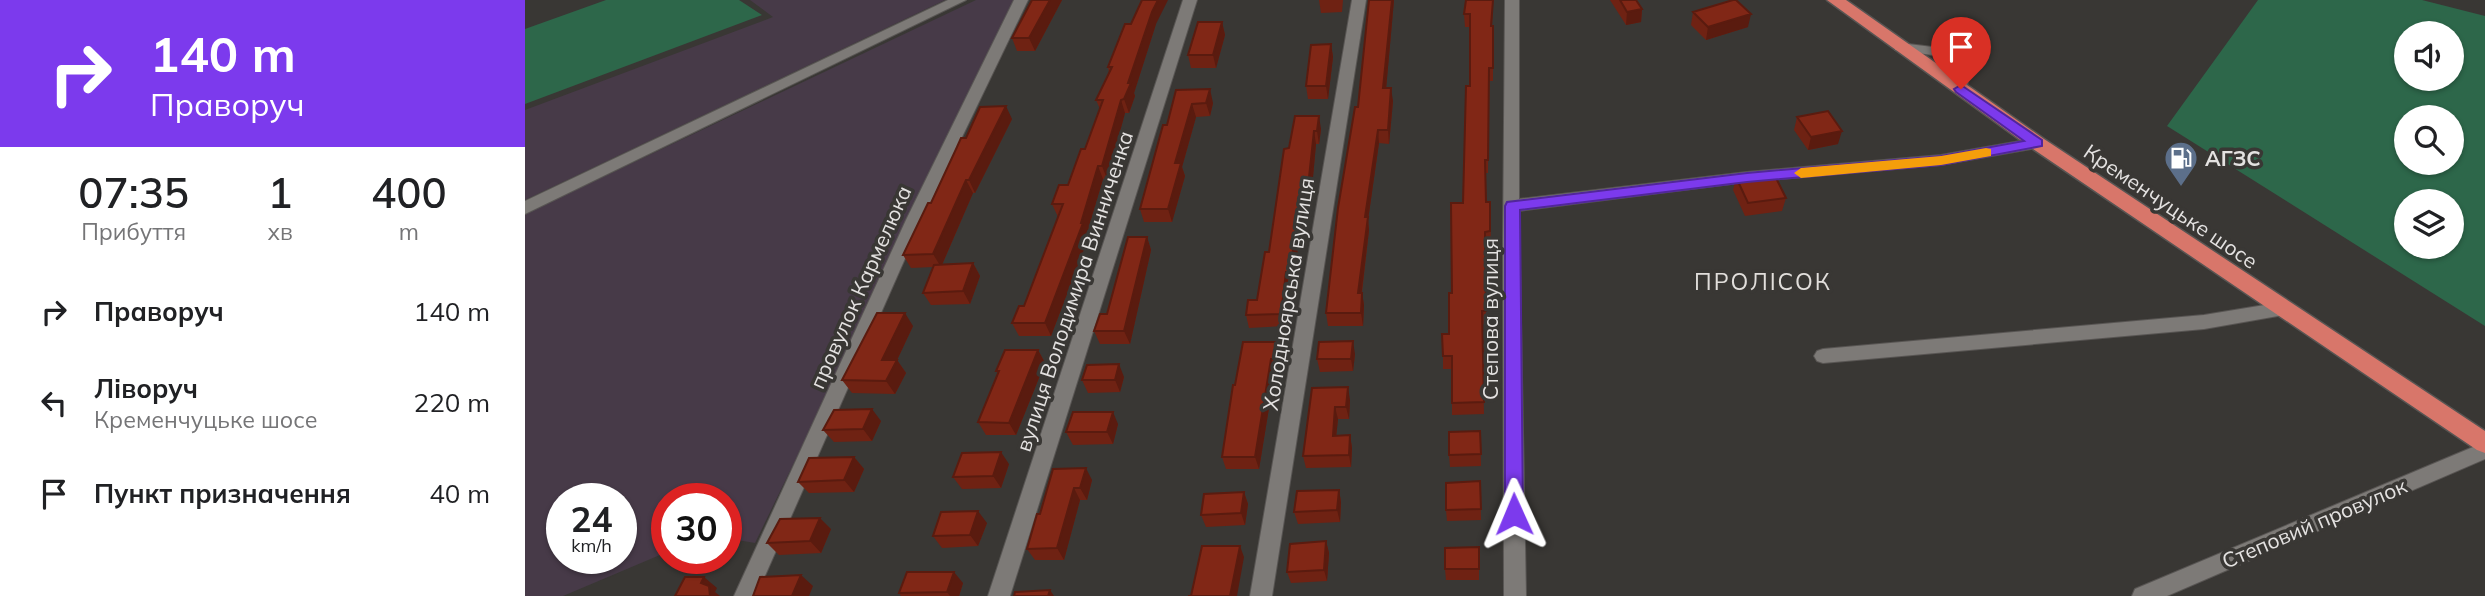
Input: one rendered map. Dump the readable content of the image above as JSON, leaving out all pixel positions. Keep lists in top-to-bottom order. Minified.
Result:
{"streets":{"highway":["Кременчуцьке шосе"],"street":["провулок Кармелюка","вулиця Володимира Винниченка","Холодноярська вулиця","Степова вулиця","Степовий провулок"]},"districts":["ПРОЛІСОК"],"places":{"fuel station":["АГЗС"]},"page":{"turn":["140 m","Праворуч"],"eta":["07:35","Прибуття","1","хв","400","m"],"list":[{"name":"Праворуч","value":"140 m"},{"name":"Ліворуч","note":"Кременчуцьке шосе","value":"220 m"},{"name":"Пункт призначення","value":"40 m"}],"speed":"24 km/h","limit":"30"}}
